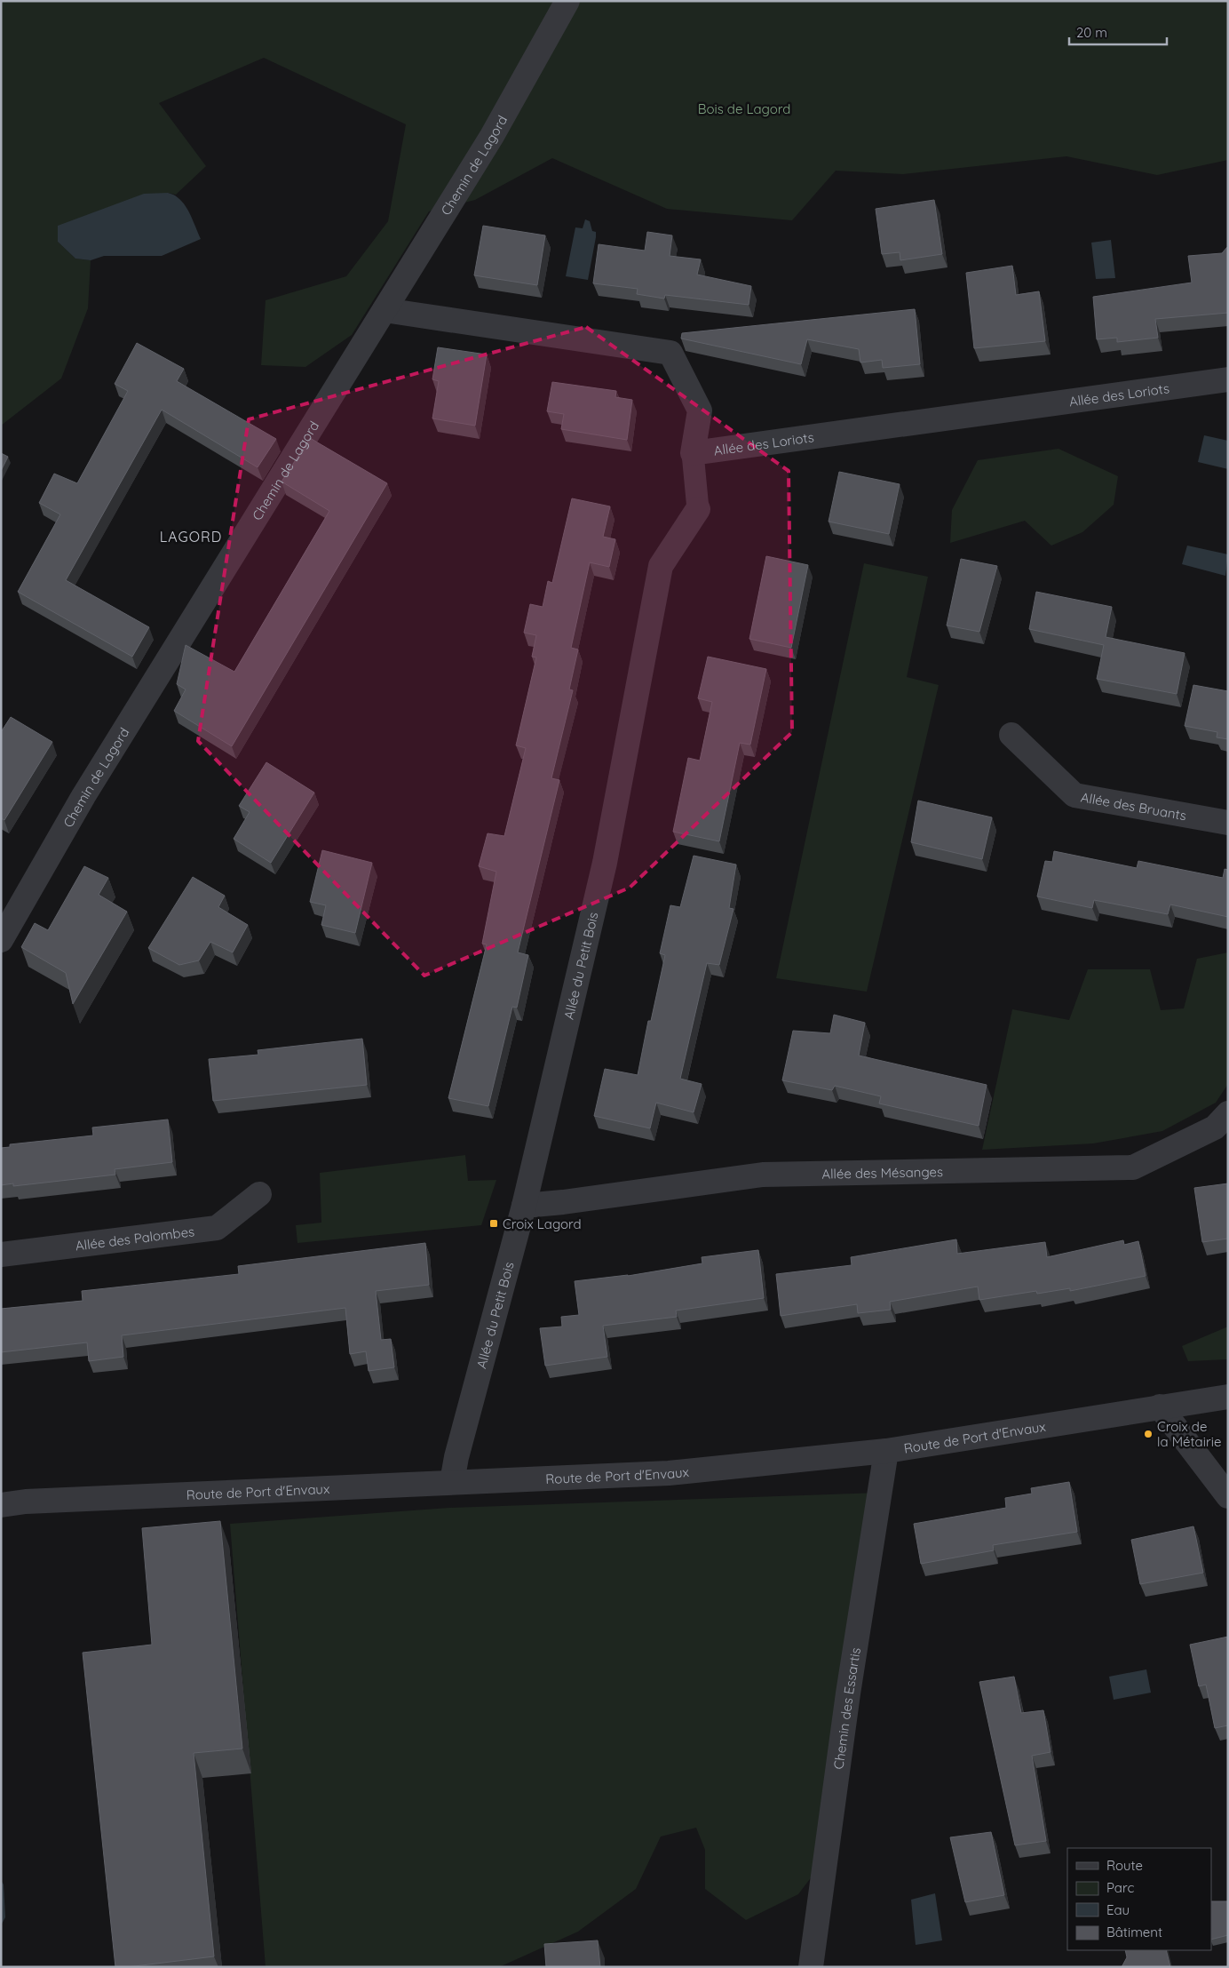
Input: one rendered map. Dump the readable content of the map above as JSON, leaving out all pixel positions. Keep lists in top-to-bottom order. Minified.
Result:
{"streets":{"street":["Chemin de Lagord","Allée des Loriots","Allée des Bruants","Allée du Petit Bois","Allée des Mésanges","Allée des Palombes","Route de Port d'Envaux","Chemin des Essartis"]},"crossings":[["Chemin de Lagord","Allée des Loriots"],["Allée des Loriots","Allée du Petit Bois"],["Allée du Petit Bois","Allée des Mésanges"],["Allée du Petit Bois","Route de Port d'Envaux"],["Route de Port d'Envaux","Chemin des Essartis"]],"districts":["LAGORD"],"parks":["Bois de Lagord"],"places":{"transit":["Croix Lagord"],"other":["Croix de la Métairie"]},"legend":["Route","Parc","Eau","Bâtiment"],"scale_bar":"20 m"}
